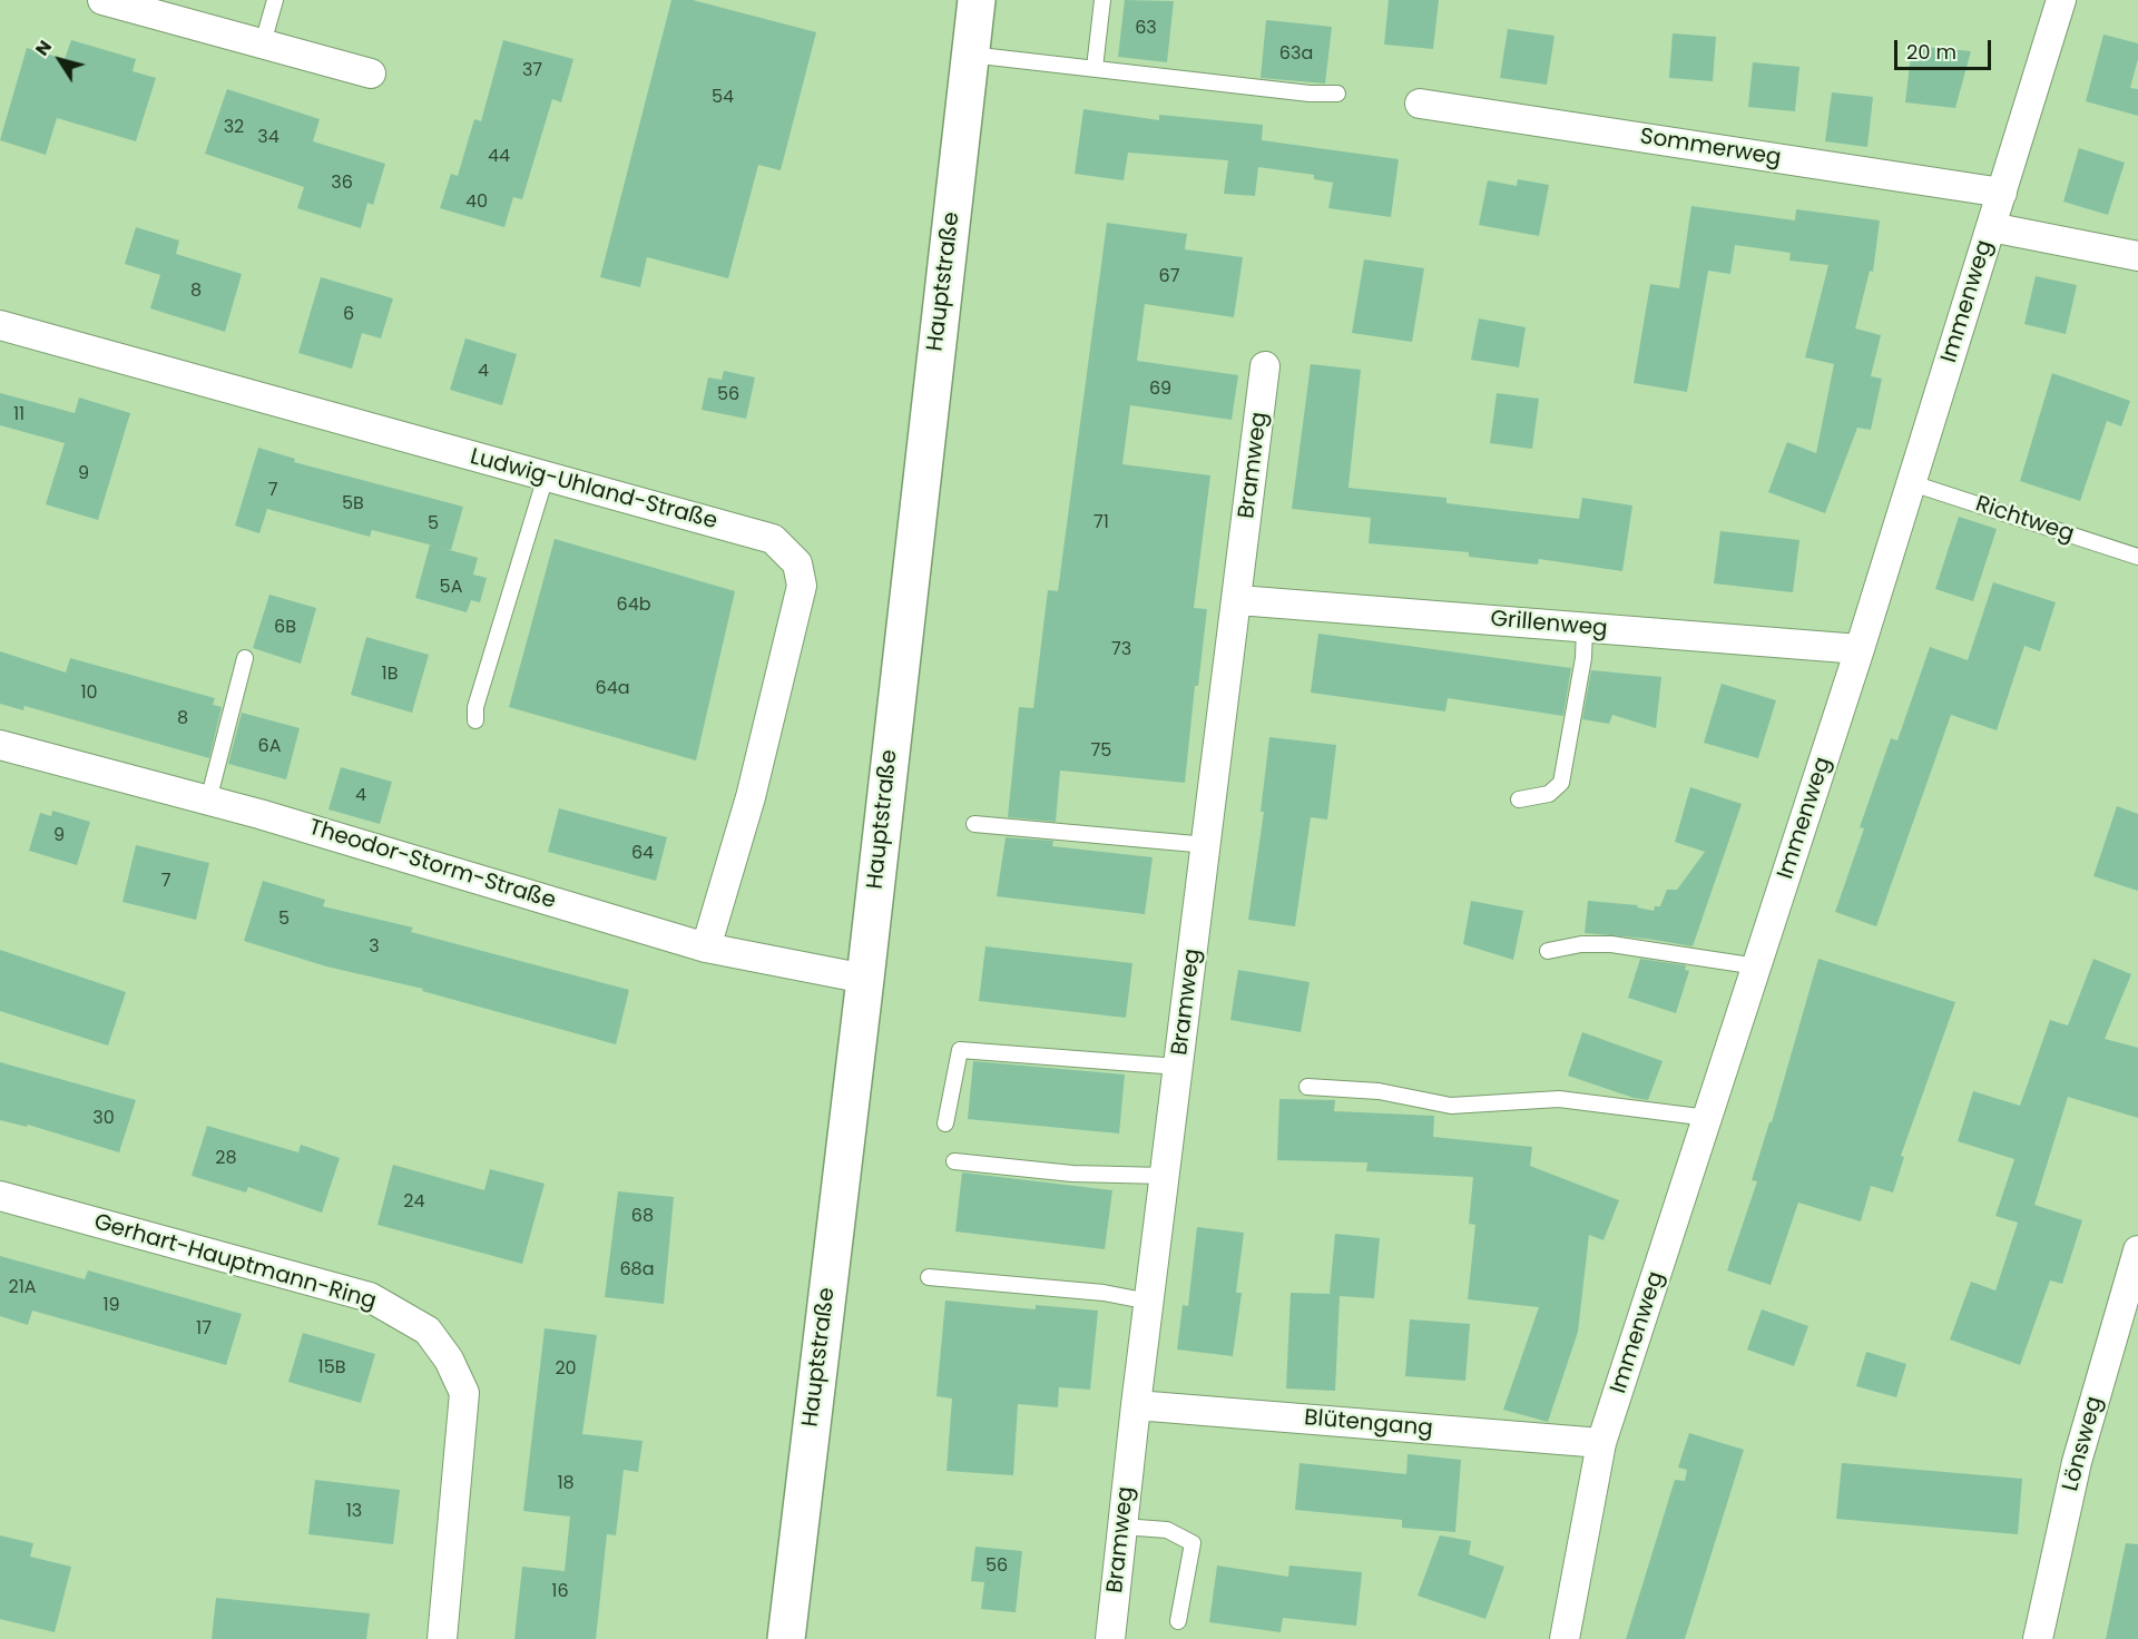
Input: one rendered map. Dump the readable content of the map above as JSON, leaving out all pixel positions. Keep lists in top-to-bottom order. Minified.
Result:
{"streets":{"main road":["Hauptstraße"],"street":["Sommerweg","Immenweg","Bramweg","Ludwig-Uhland-Straße","Grillenweg","Theodor-Storm-Straße","Gerhart-Hauptmann-Ring","Blütengang","Lönsweg"],"lane":["Richtweg"]},"crossings":[["Sommerweg","Immenweg"],["Hauptstraße","Theodor-Storm-Straße"],["Immenweg","Richtweg"],["Immenweg","Grillenweg"],["Immenweg","Blütengang"],["Bramweg","Grillenweg"],["Bramweg","Blütengang"],["Ludwig-Uhland-Straße","Theodor-Storm-Straße"]],"house_numbers":["63","63a","37","54","32","34","44","36","40","67","8","6","4","69","56","11","9","7","5B","71","5","5A","64b","6B","73","1B","64a","10","8","6A","75","4","9","64","7","5","3","30","28","24","68","68a","21A","19","17","15B","20","18","13","56","16"],"scale_bar":"20 m","north":"top left"}
